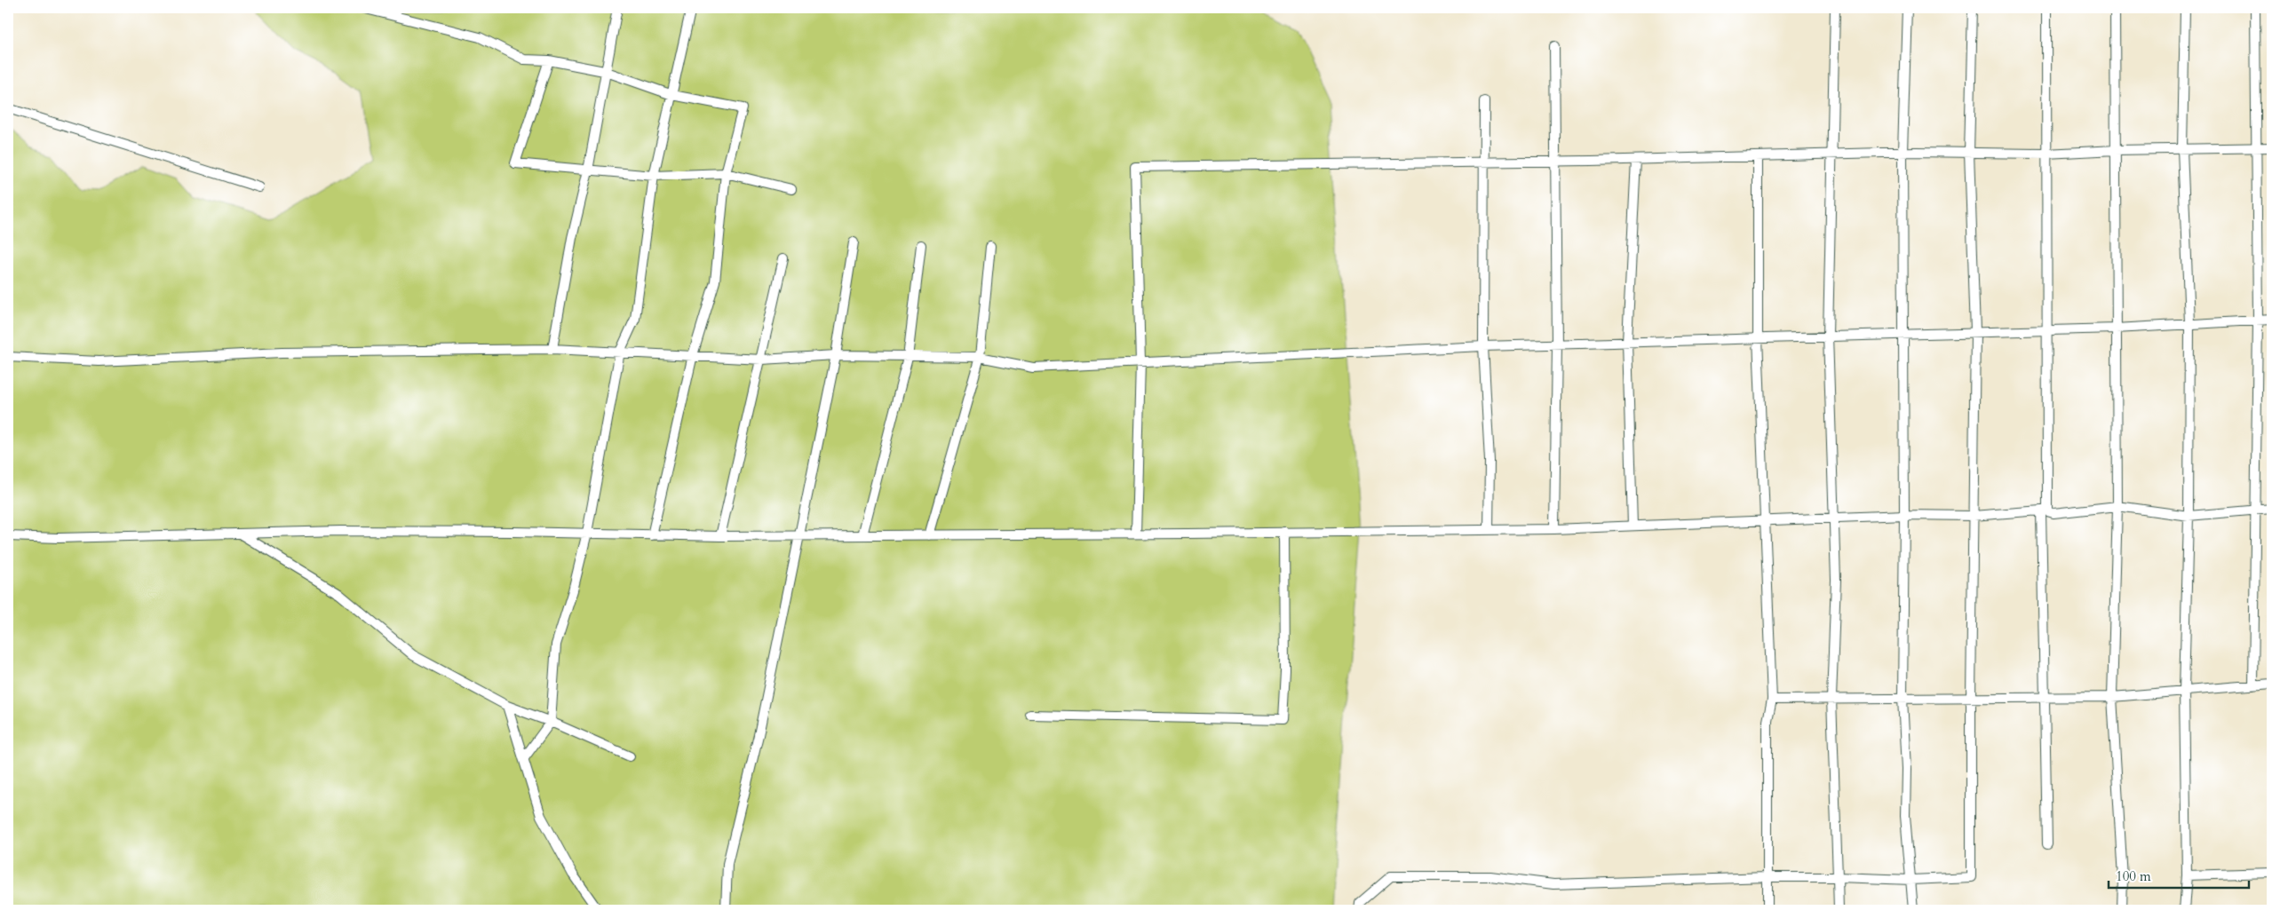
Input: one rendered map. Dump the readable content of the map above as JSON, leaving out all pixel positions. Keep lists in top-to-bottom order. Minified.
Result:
{"scale_bar":"100 m"}
